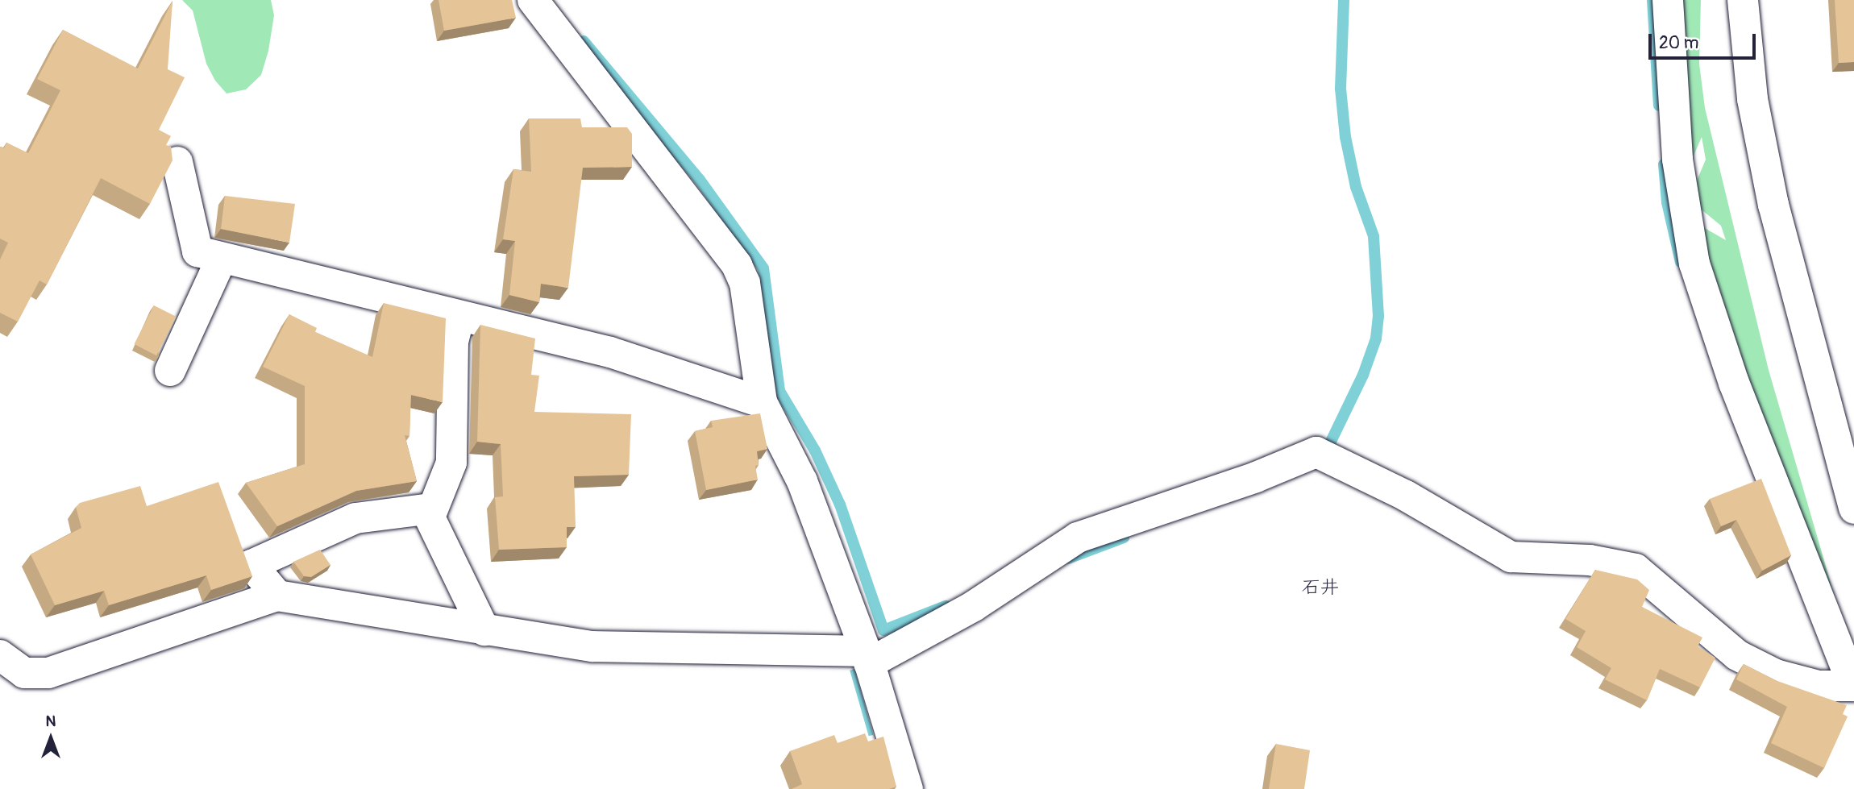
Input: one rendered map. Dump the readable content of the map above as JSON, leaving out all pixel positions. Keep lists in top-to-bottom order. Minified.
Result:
{"districts":["石井"],"scale_bar":"20 m","north":"top"}
